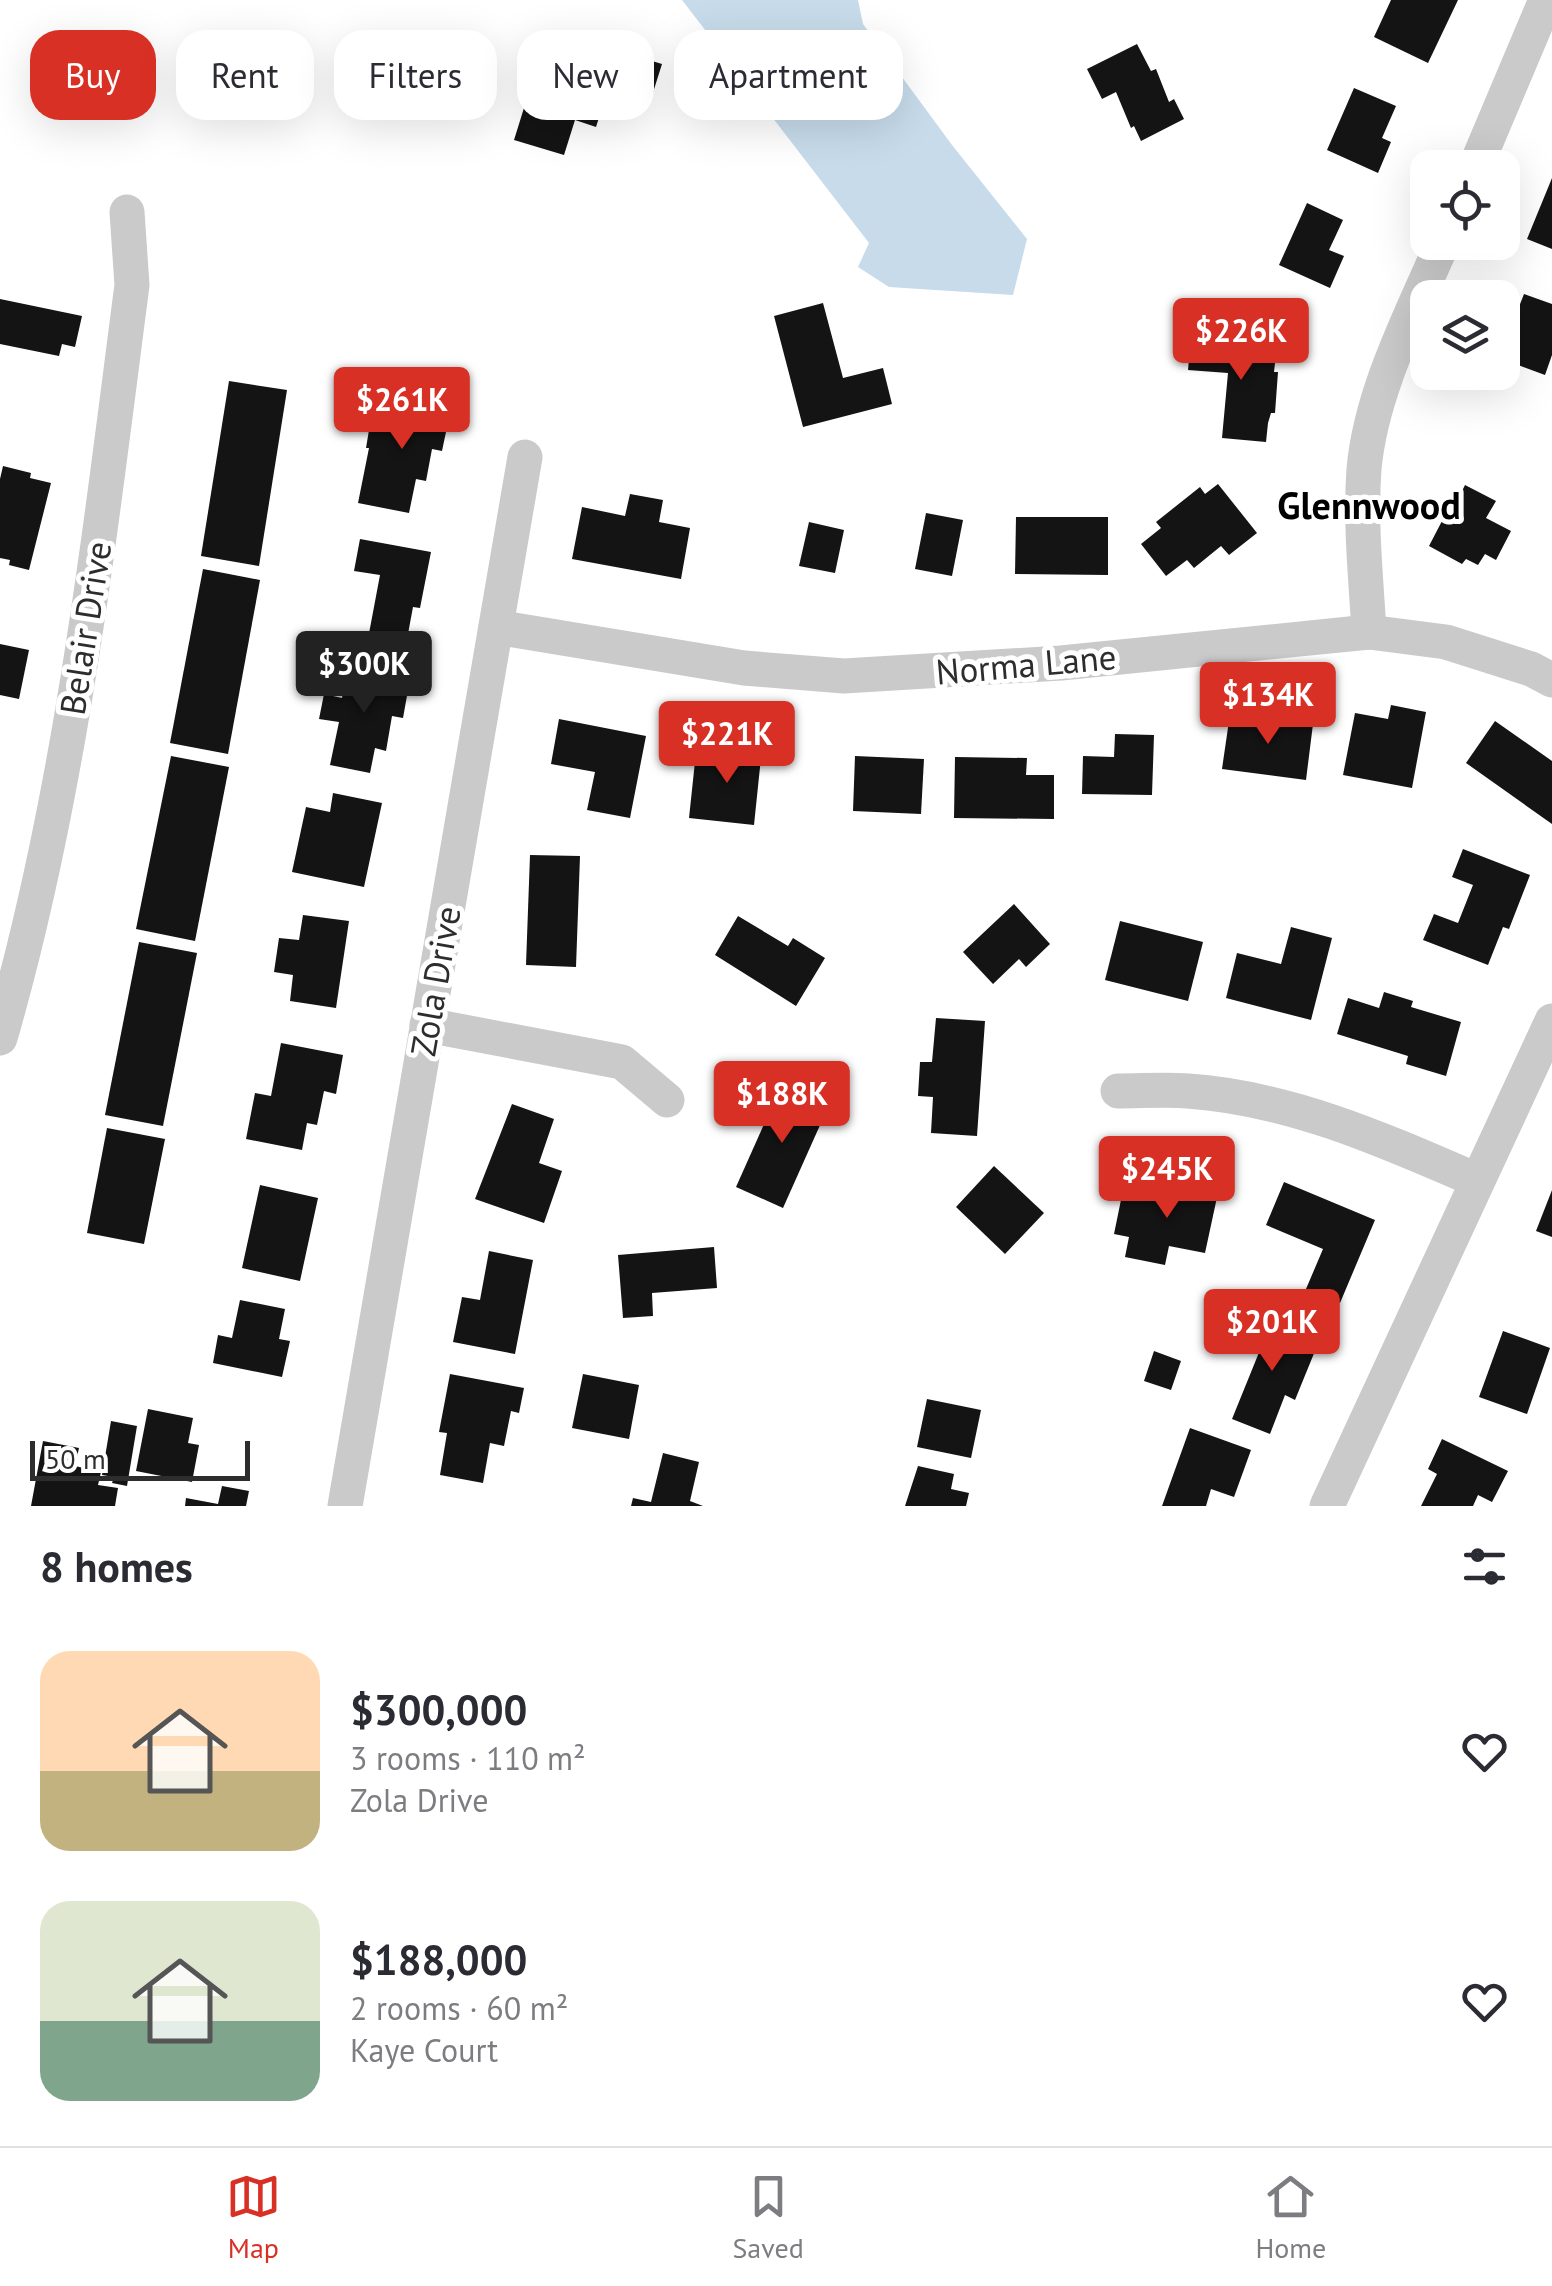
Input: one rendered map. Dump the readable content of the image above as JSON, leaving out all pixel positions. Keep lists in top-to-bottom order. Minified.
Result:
{"streets":{"street":["Belair Drive","Norma Lane","Zola Drive"]},"crossings":[["Norma Lane","Zola Drive"]],"districts":["Glennwood"],"scale_bar":"50 m","page":{"chip":["Buy","Rent","Filters","New","Apartment"],"price":["$226K","$261K","$300K","$134K","$221K","$188K","$245K","$201K"],"scale":"50 m","heading":"8 homes","list":[{"name":"$300,000","note":"3 rooms · 110 m² · Zola Drive"},{"name":"$188,000","note":"2 rooms · 60 m² · Kaye Court"}],"tabs":["Map","Saved","Home"]}}
